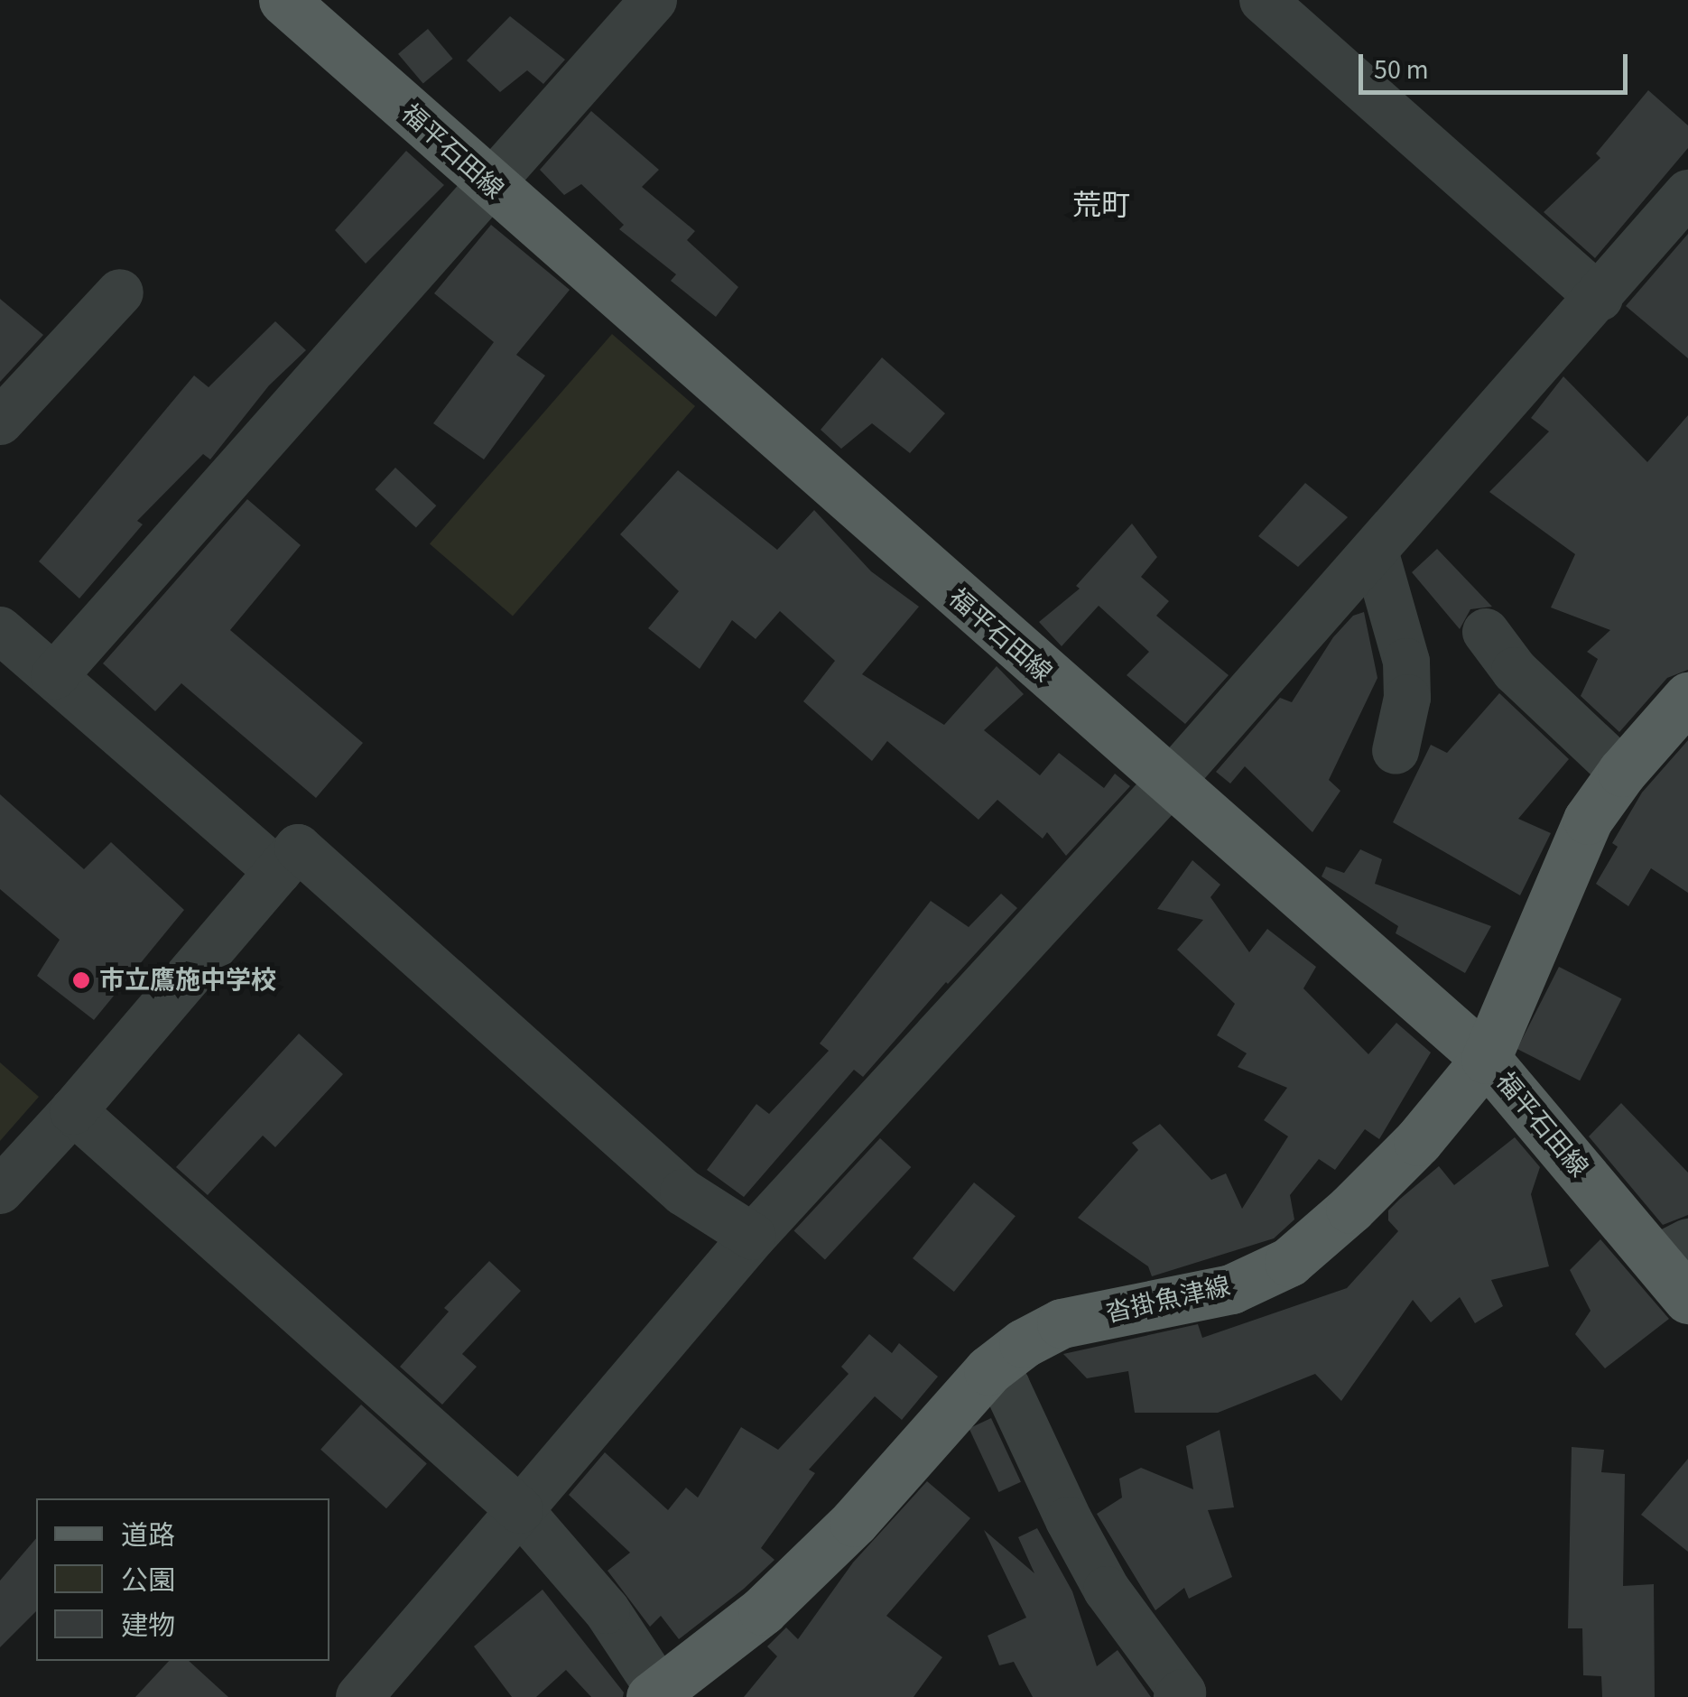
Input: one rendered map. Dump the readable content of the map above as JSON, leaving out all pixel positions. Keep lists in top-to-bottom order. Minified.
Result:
{"streets":{"main road":["福平石田線","沓掛魚津線"]},"crossings":[["福平石田線","沓掛魚津線"]],"districts":["荒町"],"places":["市立鷹施中学校"],"legend":["道路","公園","建物"],"scale_bar":"50 m"}
